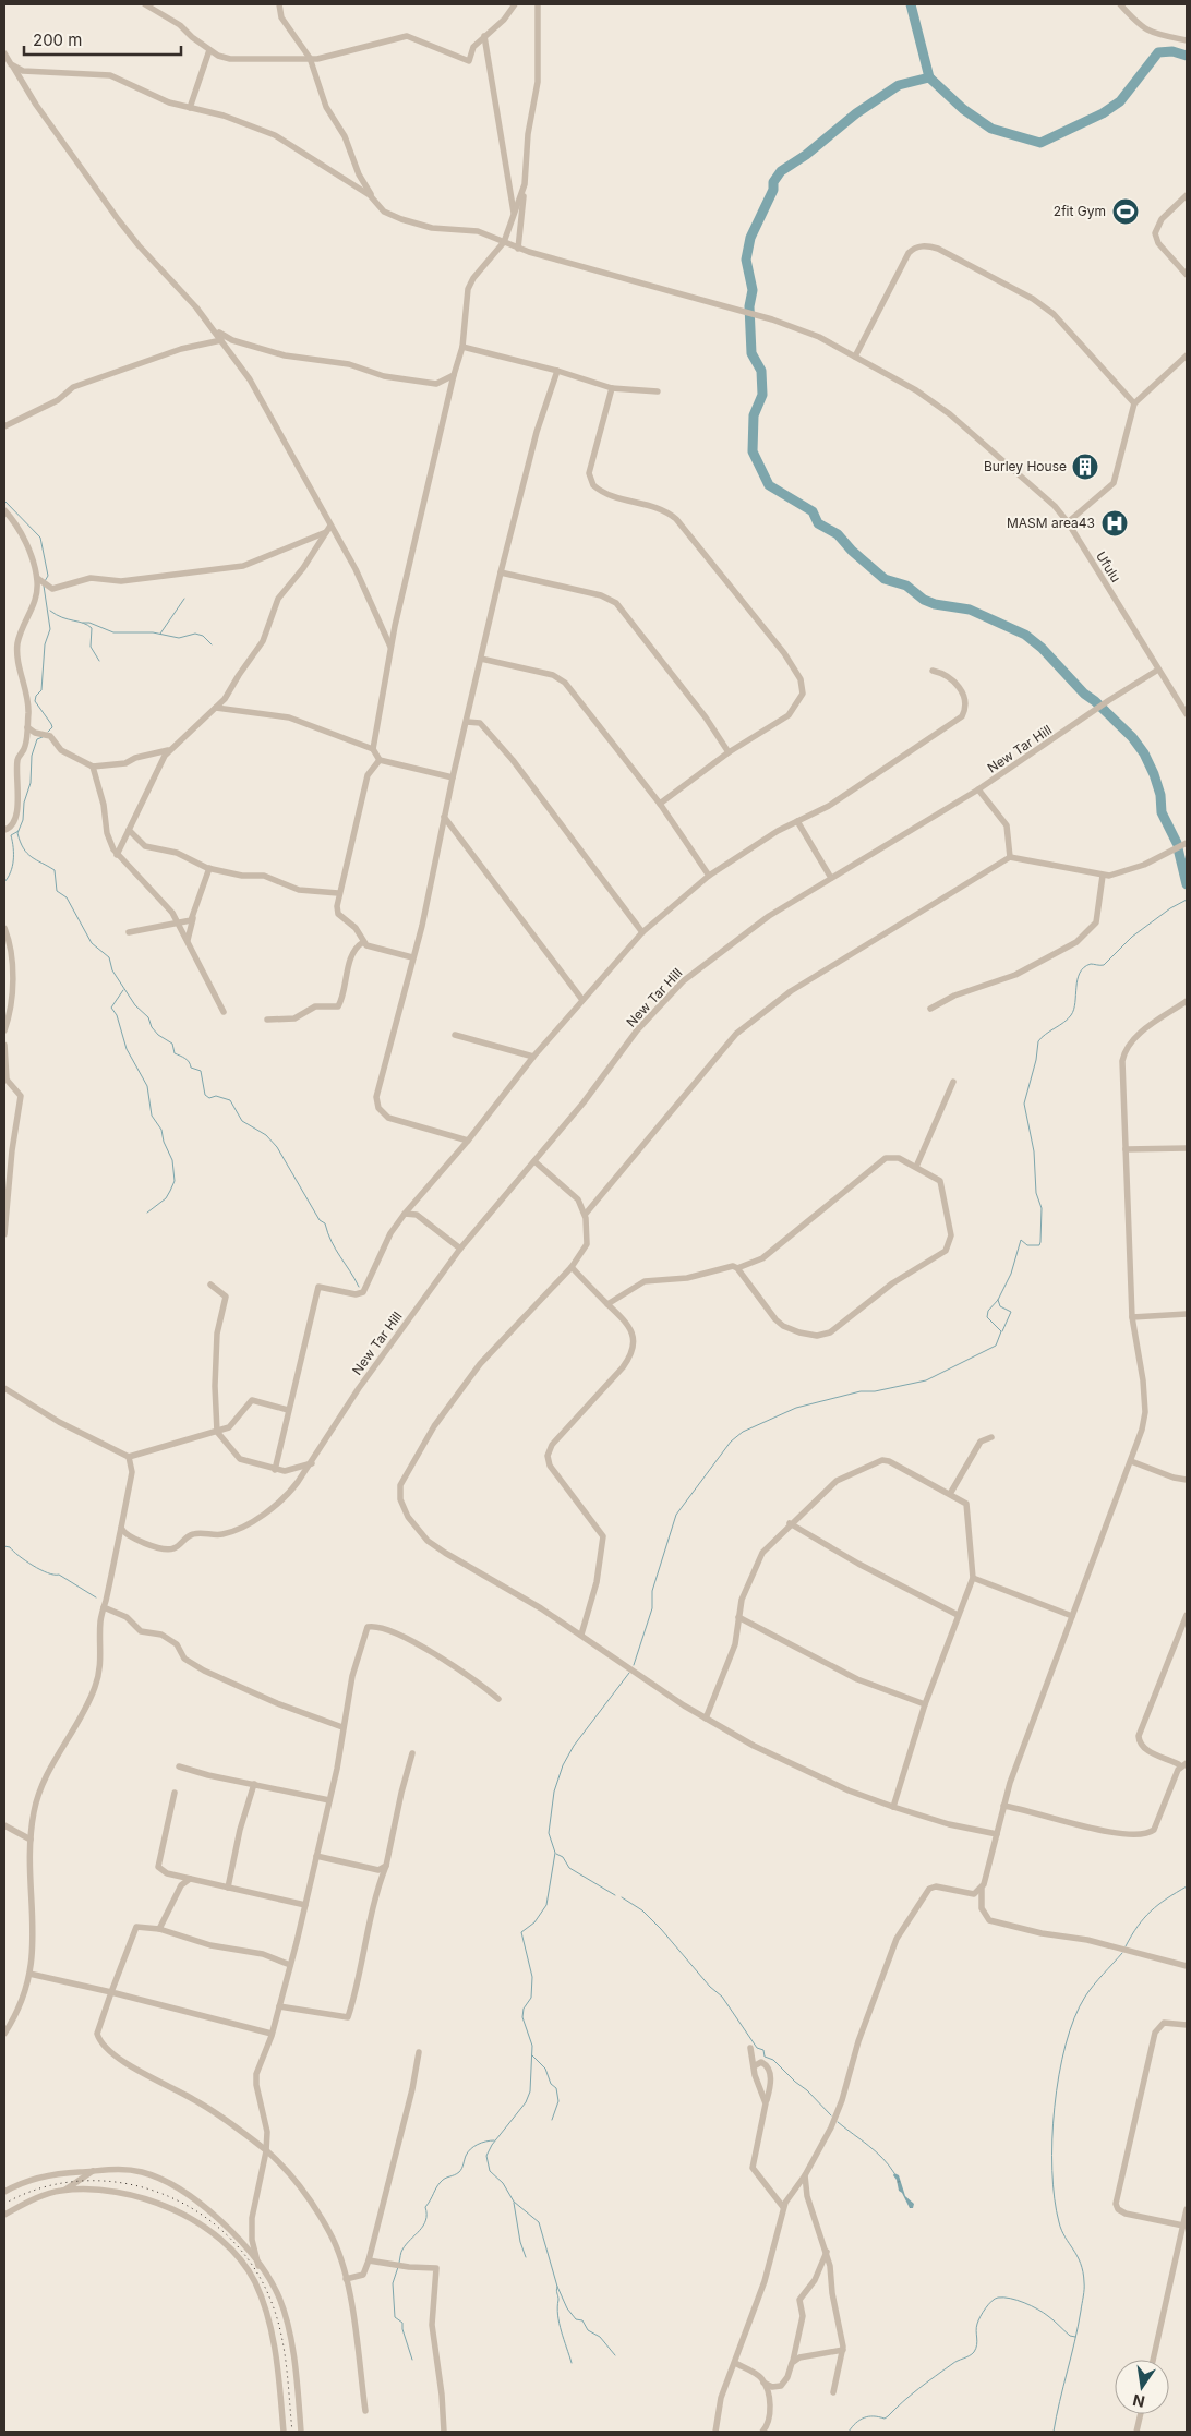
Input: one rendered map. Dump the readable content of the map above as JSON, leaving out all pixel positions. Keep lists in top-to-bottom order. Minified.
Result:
{"streets":{"street":["Ufulu","New Tar Hill"]},"crossings":[["Ufulu","New Tar Hill"]],"places":{"sports":["2fit Gym"],"building":["Burley House"],"hospital":["MASM area43"]},"scale_bar":"200 m","north":"bottom"}
